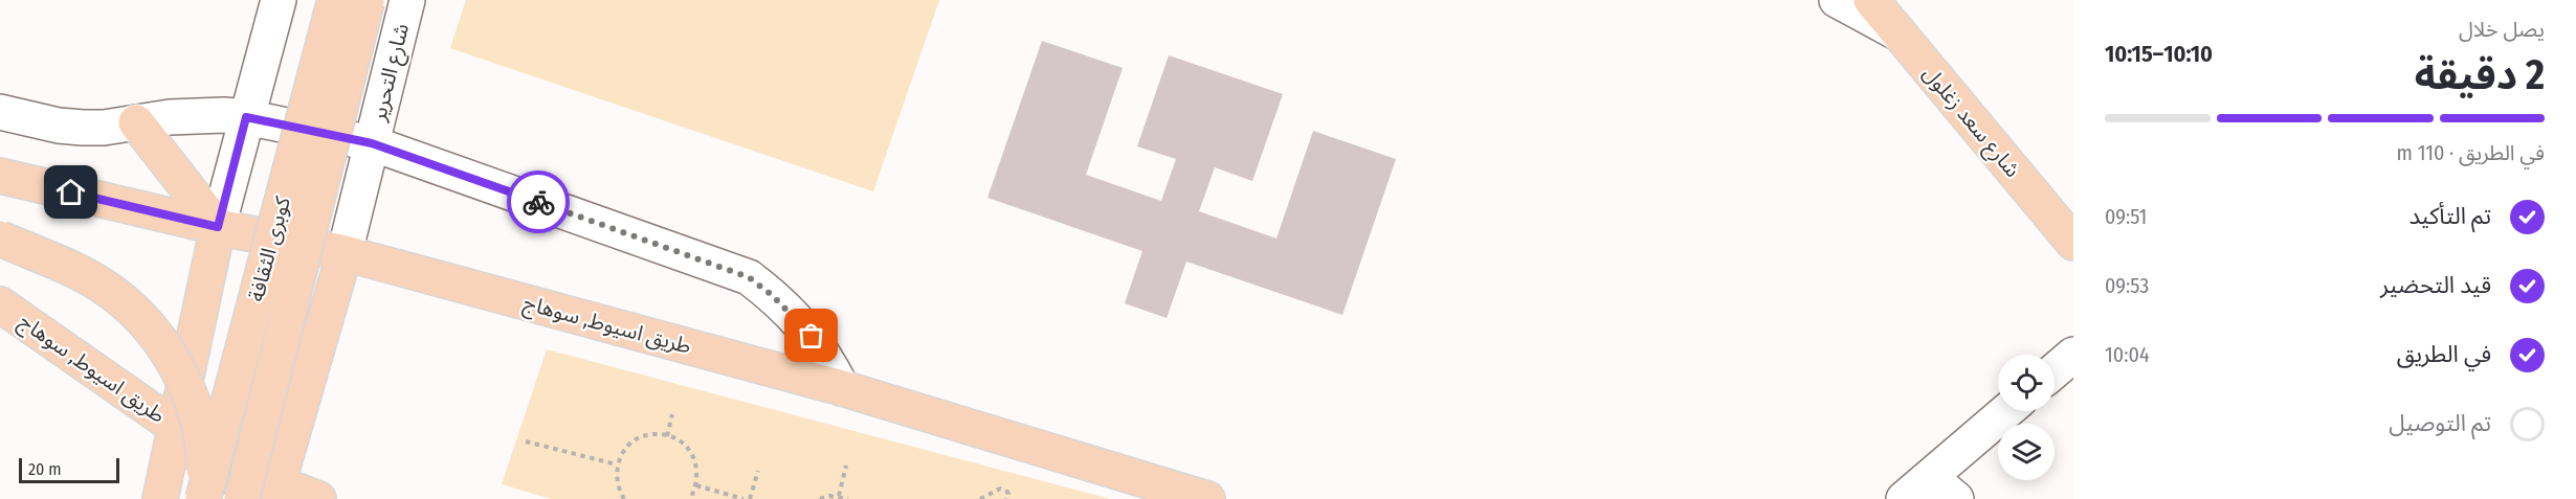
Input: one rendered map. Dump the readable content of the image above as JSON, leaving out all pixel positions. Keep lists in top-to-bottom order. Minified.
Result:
{"streets":{"main road":["شارع سعد زغلول","كوبرى الثقافة","طريق اسيوط, سوهاج"],"street":["شارع التحرير"]},"crossings":[["شارع التحرير","طريق اسيوط, سوهاج"]],"scale_bar":"20 m","page":{"heading":["2 دقيقة","يصل خلال","10:10–10:15"],"bar":"في الطريق · 110 m","list":[["تم التأكيد","09:51"],["قيد التحضير","09:53"],["في الطريق","10:04"],"تم التوصيل"],"scale":"20 m"}}
